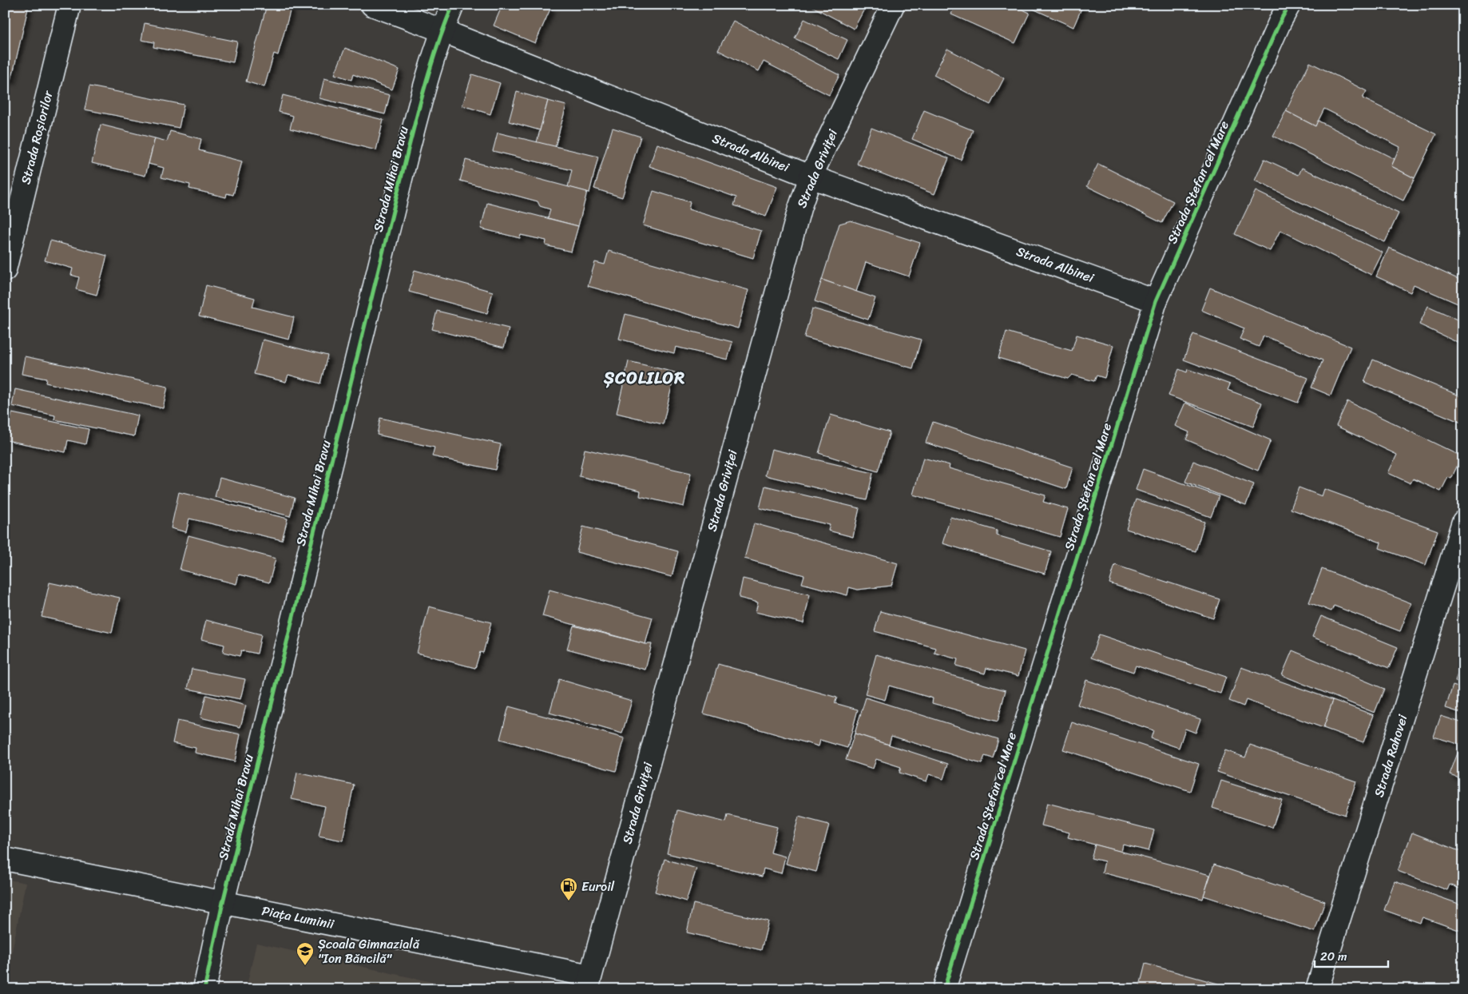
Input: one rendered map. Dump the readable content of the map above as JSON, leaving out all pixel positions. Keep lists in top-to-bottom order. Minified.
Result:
{"streets":{"street":["Strada Roșiorilor","Strada Albinei","Strada Griviței","Strada Mihai Bravu","Strada Ștefan cel Mare","Strada Rahovei","Piața Luminii"]},"crossings":[["Strada Albinei","Strada Griviței"],["Strada Albinei","Strada Mihai Bravu"],["Strada Albinei","Strada Ștefan cel Mare"],["Strada Griviței","Piața Luminii"],["Strada Mihai Bravu","Piața Luminii"]],"districts":["ȘCOLILOR"],"places":{"fuel station":["Euroil"],"school or university":["Școala Gimnazială \"Ion Băncilă\""]},"scale_bar":"20 m"}
